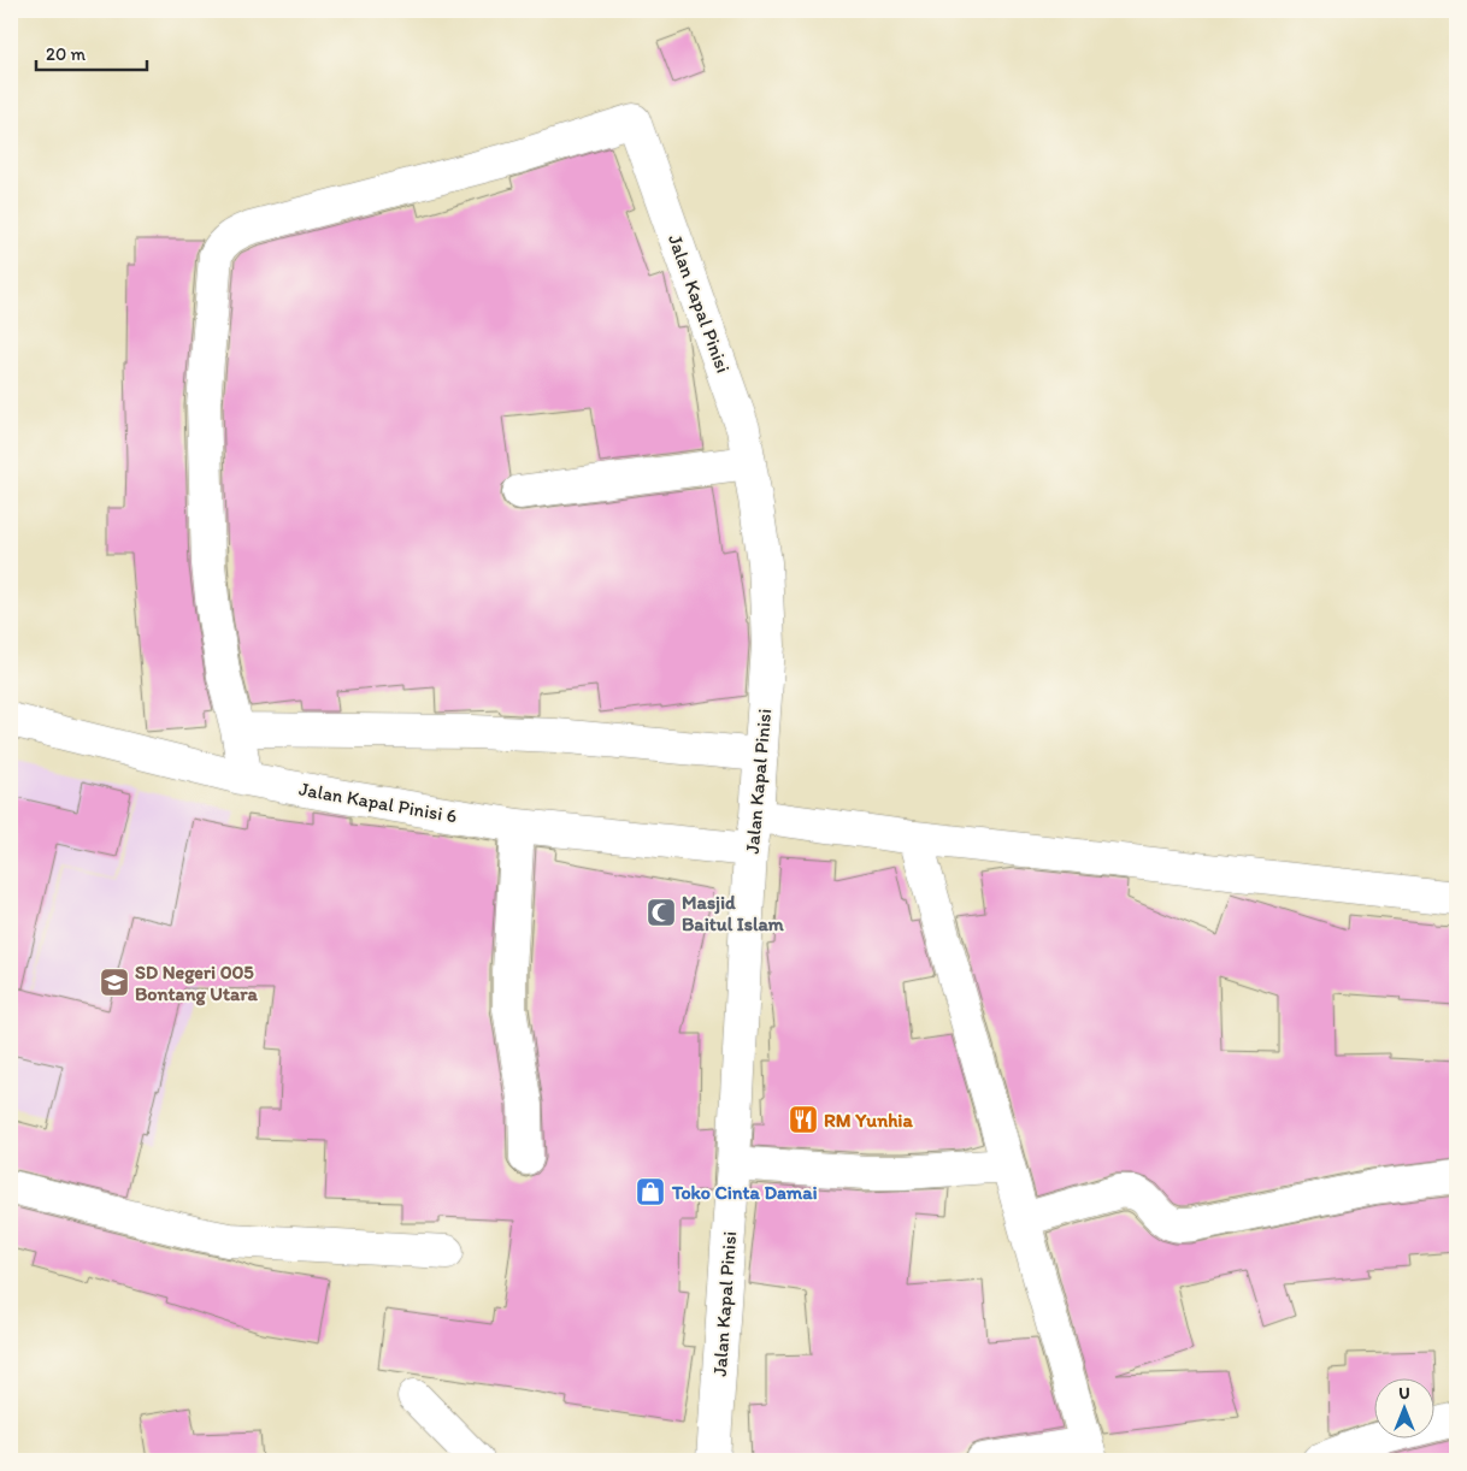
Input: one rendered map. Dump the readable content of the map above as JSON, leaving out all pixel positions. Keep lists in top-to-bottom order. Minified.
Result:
{"streets":{"street":["Jalan Kapal Pinisi","Jalan Kapal Pinisi 6"]},"crossings":[["Jalan Kapal Pinisi","Jalan Kapal Pinisi 6"]],"places":{"mosque":["Masjid Baitul Islam"],"school or university":["SD Negeri 005 Bontang Utara"],"restaurant":["RM Yunhia"],"shop":["Toko Cinta Damai"]},"scale_bar":"20 m","north":"top"}
